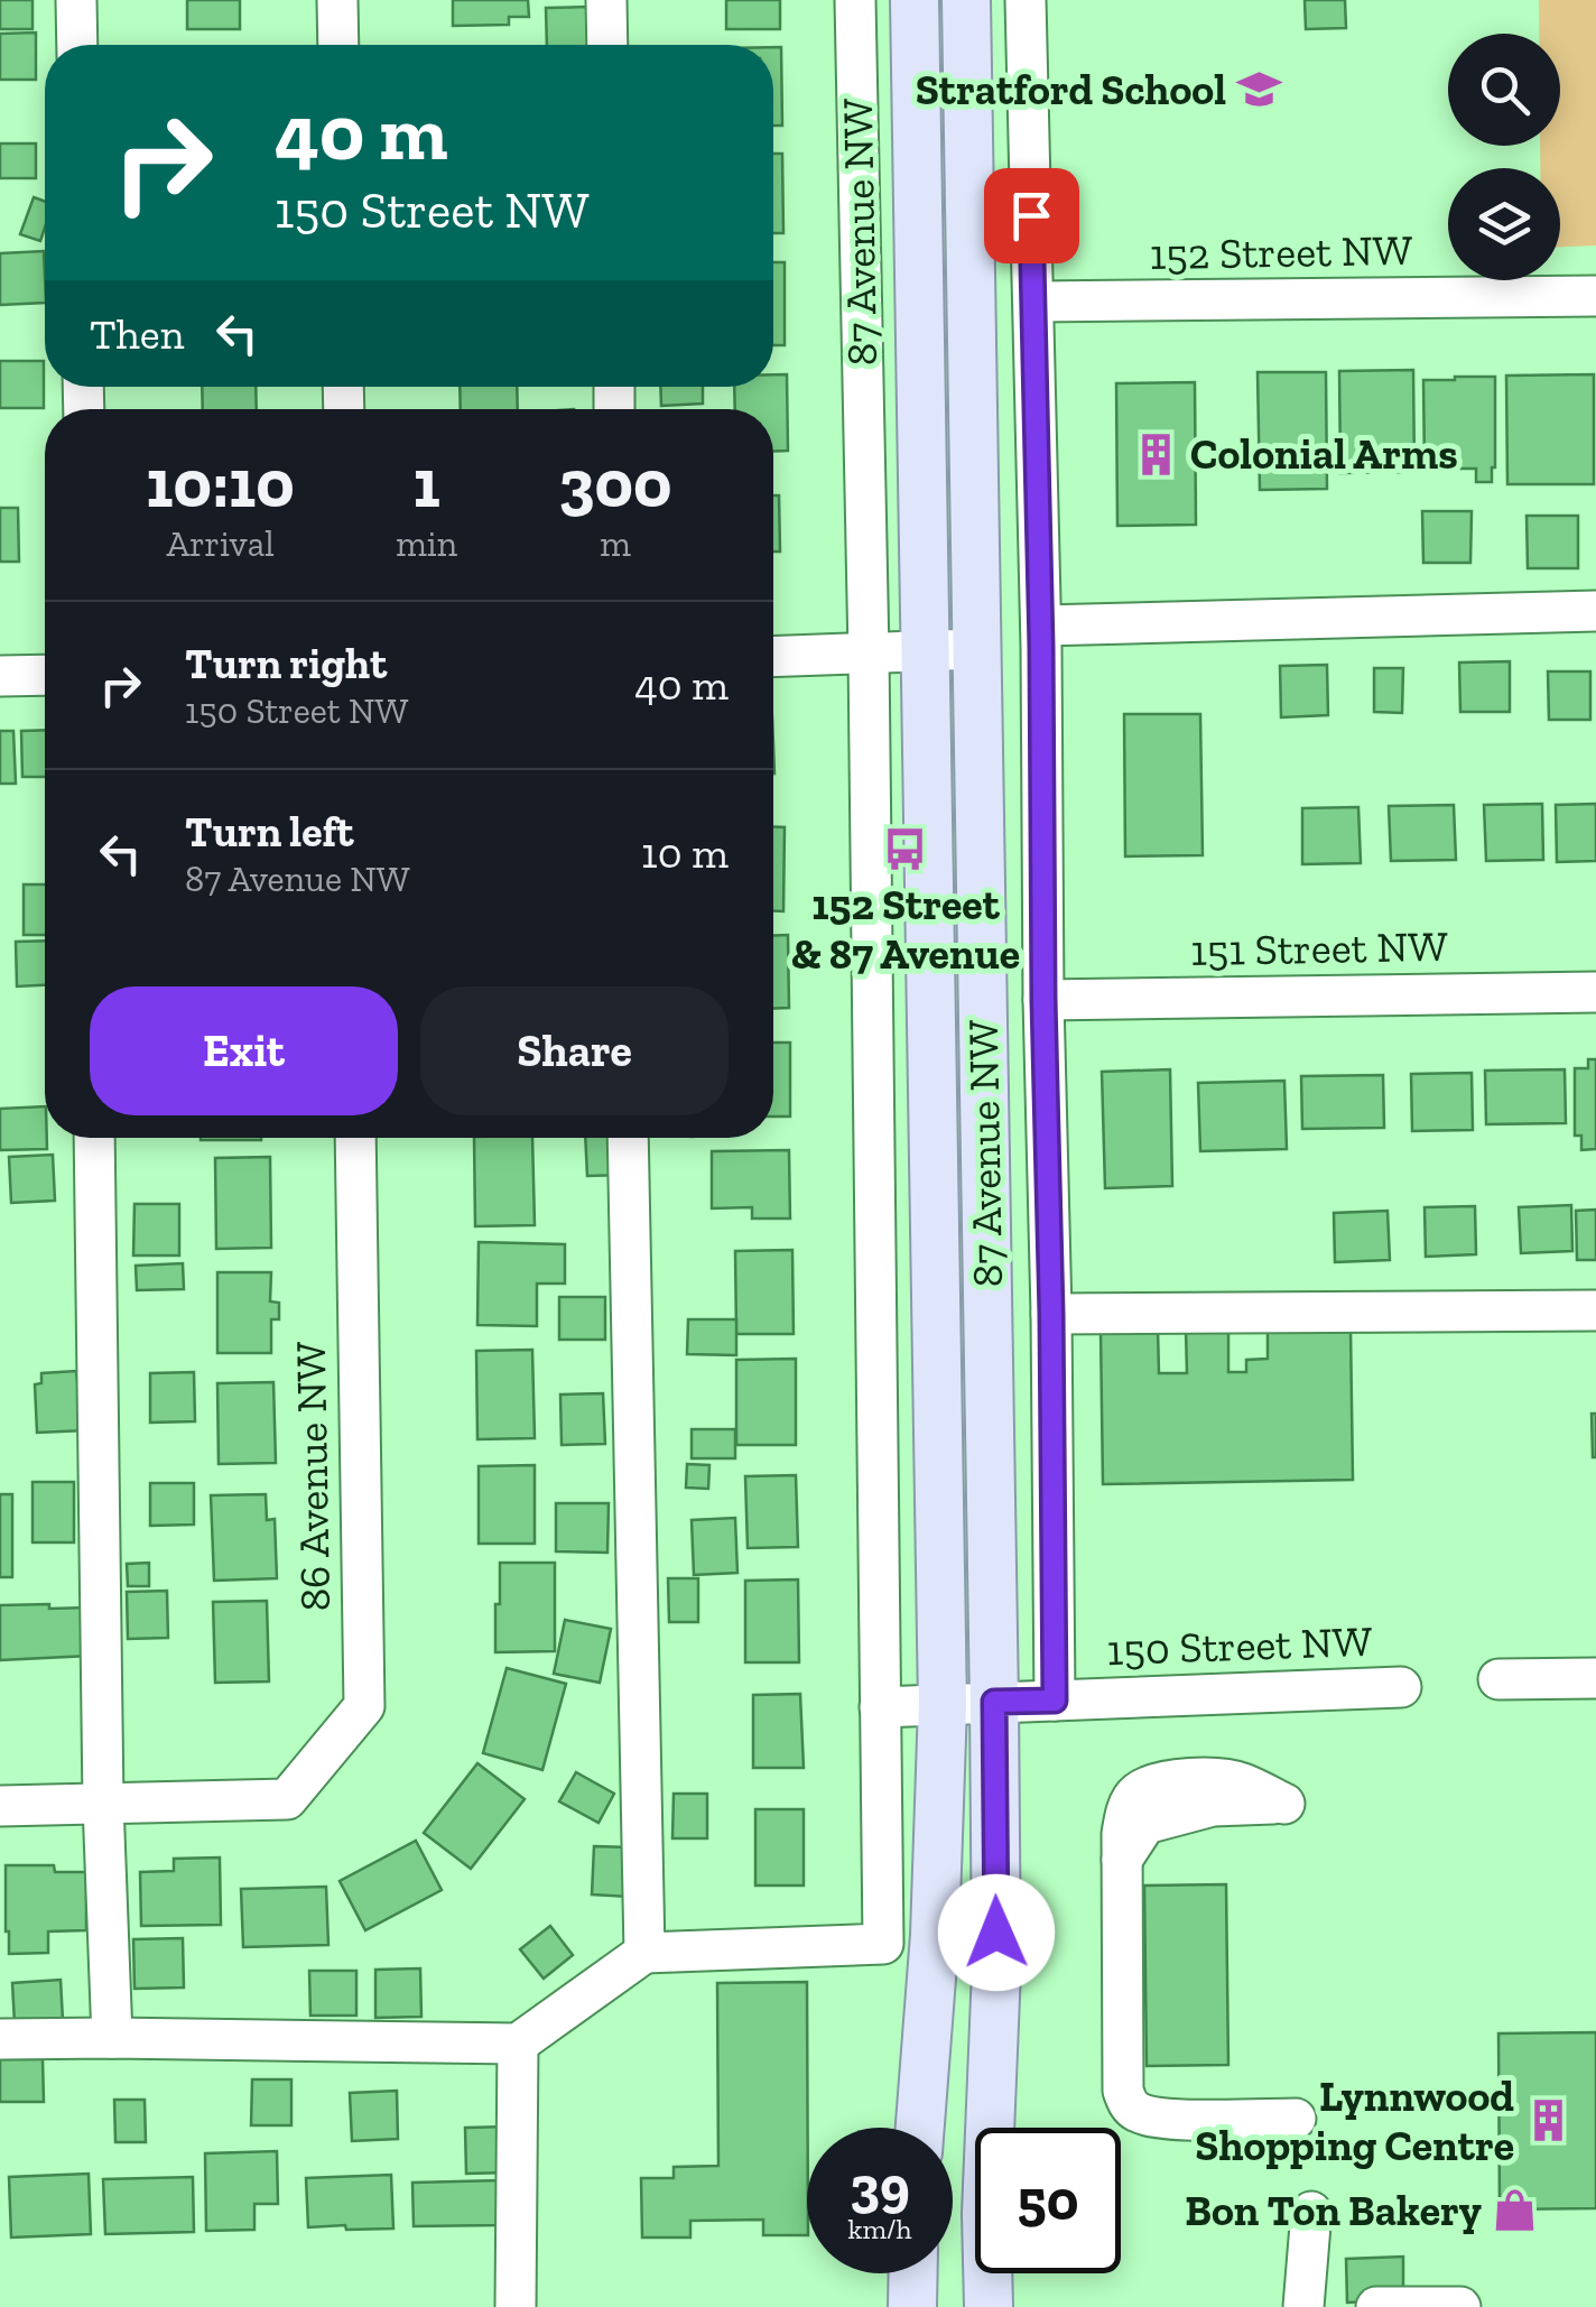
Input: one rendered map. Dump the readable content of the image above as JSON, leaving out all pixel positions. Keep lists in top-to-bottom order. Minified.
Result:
{"streets":{"main road":["87 Avenue NW"],"street":["152 Street NW","151 Street NW","86 Avenue NW","150 Street NW"]},"crossings":[["87 Avenue NW","152 Street NW"],["87 Avenue NW","151 Street NW"],["87 Avenue NW","150 Street NW"]],"places":{"school or university":["Stratford School"],"building":["Colonial Arms","Lynnwood Shopping Centre"],"bus stop":["152 Street & 87 Avenue"],"shop":["Bon Ton Bakery"]},"page":{"turn":["40 m","150 Street NW"],"then":"Then","eta":["10:10","Arrival","1","min","300","m"],"list":[{"name":"Turn right","note":"150 Street NW","value":"40 m"},{"name":"Turn left","note":"87 Avenue NW","value":"10 m"}],"buttons":["Exit","Share"],"speed":"39 km/h","limit":"50"}}
